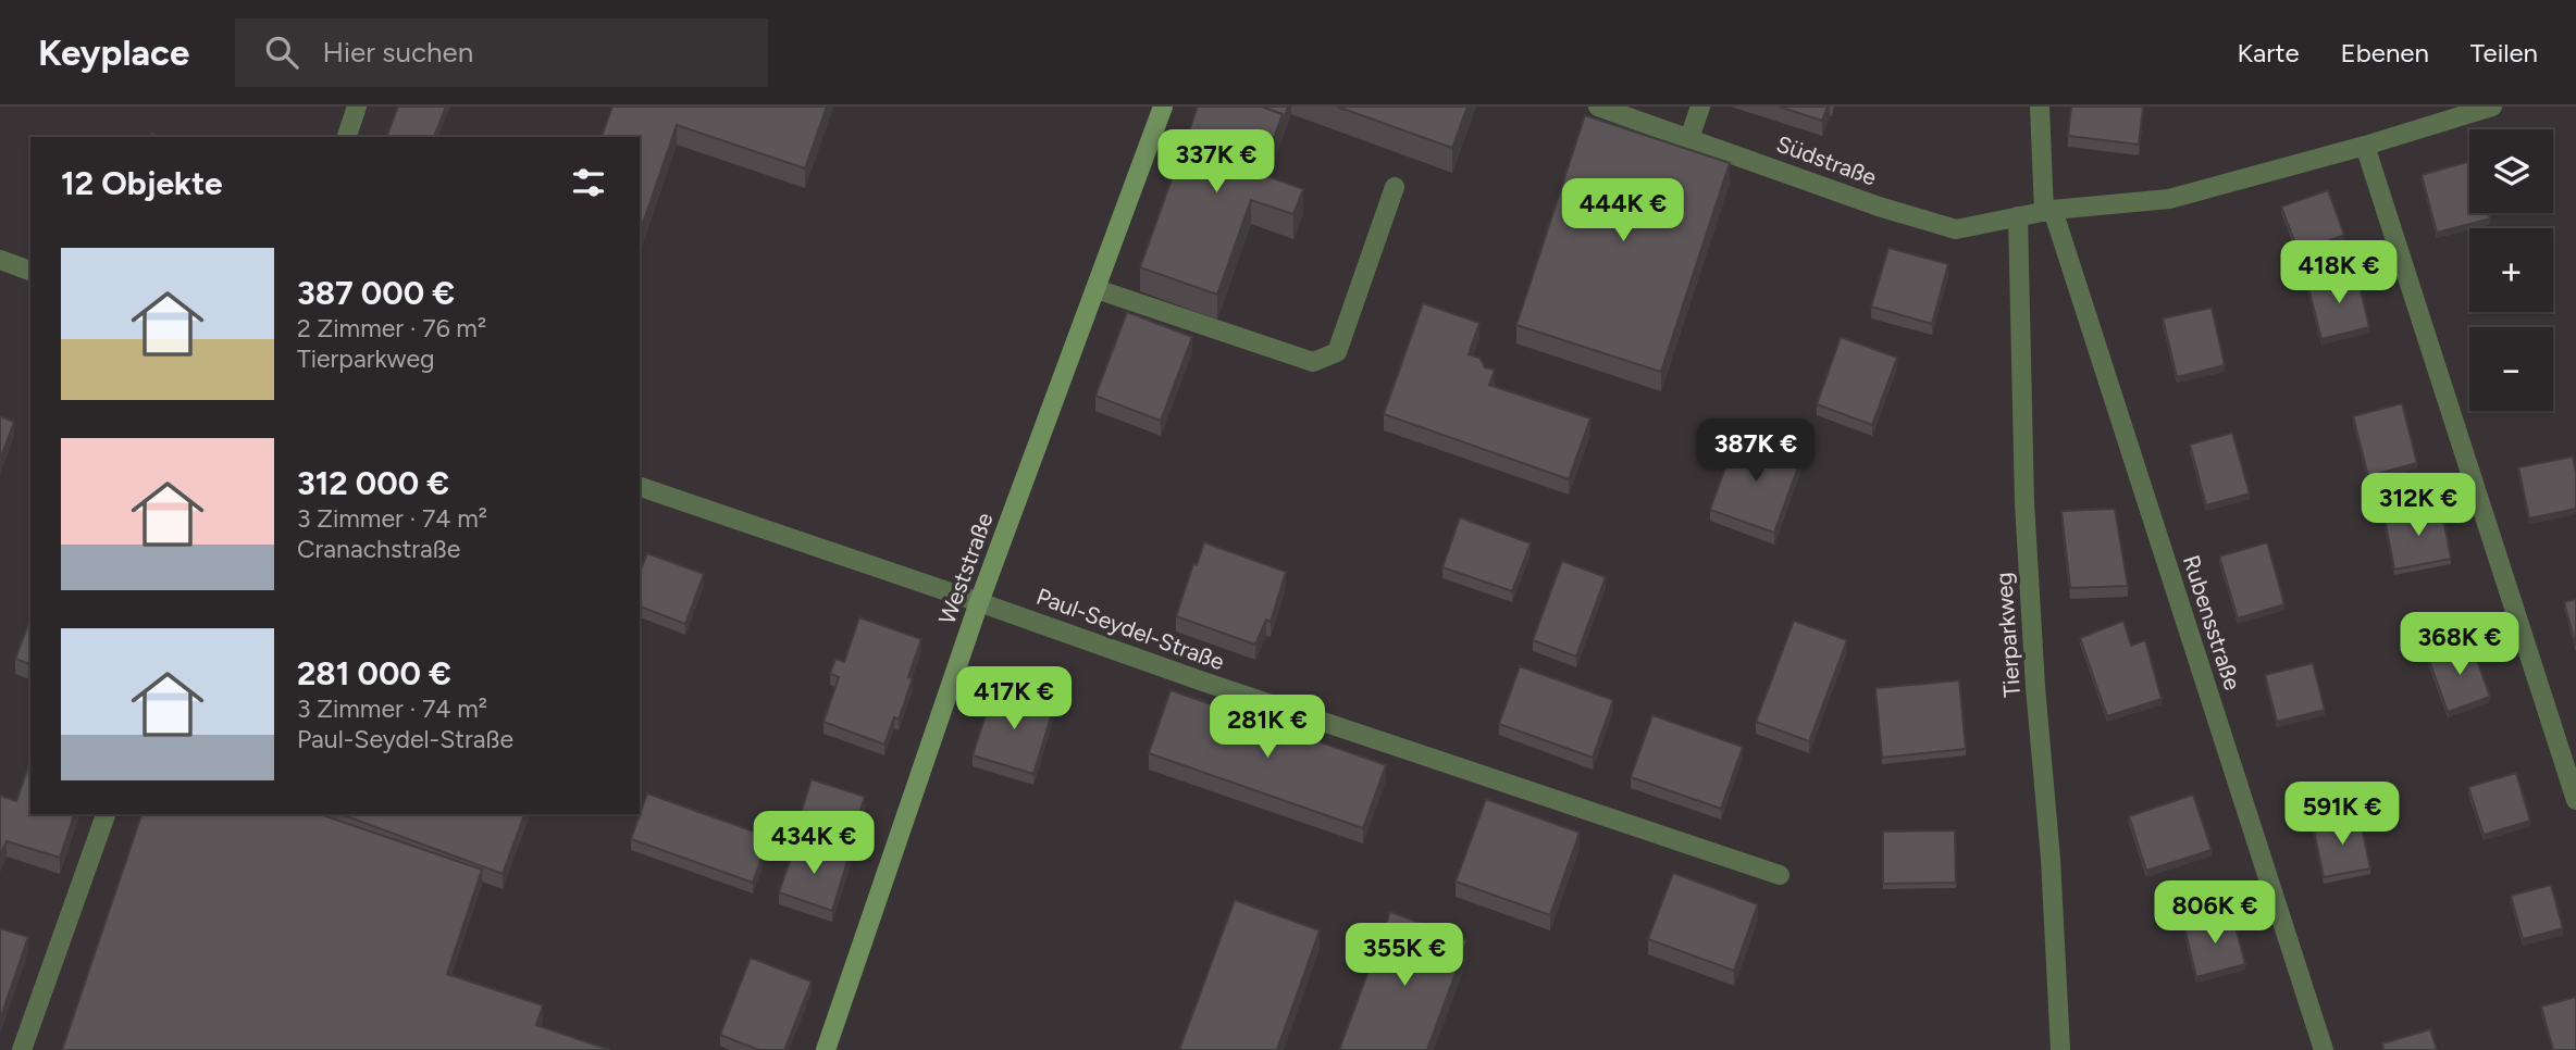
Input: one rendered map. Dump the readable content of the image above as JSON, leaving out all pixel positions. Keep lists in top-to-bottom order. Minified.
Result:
{"streets":{"main road":["Weststraße"],"street":["Südstraße","Rubensstraße","Paul-Seydel-Straße","Tierparkweg"]},"crossings":[["Südstraße","Rubensstraße"],["Südstraße","Tierparkweg"],["Weststraße","Paul-Seydel-Straße"]],"page":{"header":"Keyplace","search":"Hier suchen","nav":["Karte","Ebenen","Teilen"],"map_buttons":["+","−"],"price":["337K €","444K €","418K €","387K €","312K €","368K €","417K €","281K €","591K €","434K €","806K €","355K €"],"heading":"12 Objekte","list":[{"name":"387 000 €","note":"2 Zimmer · 76 m² · Tierparkweg"},{"name":"312 000 €","note":"3 Zimmer · 74 m² · Cranachstraße"},{"name":"281 000 €","note":"3 Zimmer · 74 m² · Paul-Seydel-Straße"}]}}
